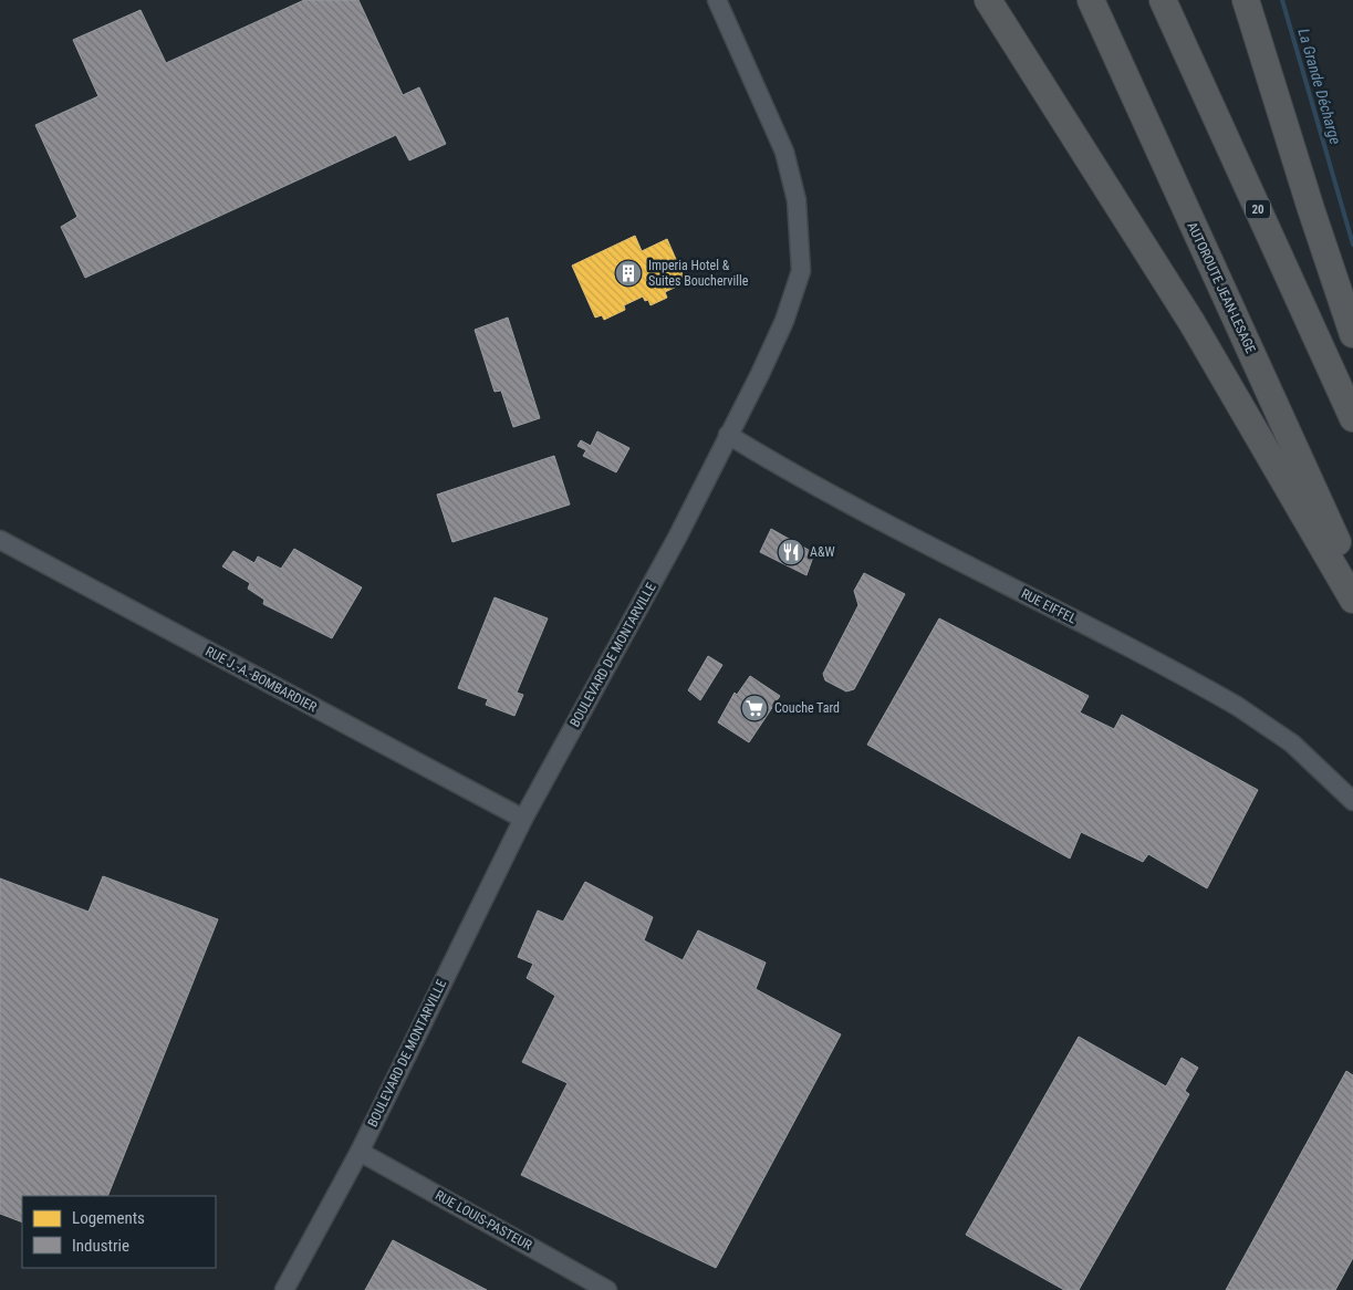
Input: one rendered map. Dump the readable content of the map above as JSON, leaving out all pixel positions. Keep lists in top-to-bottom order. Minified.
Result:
{"streets":{"highway":["20","AUTOROUTE JEAN-LESAGE"],"street":["RUE EIFFEL","BOULEVARD DE MONTARVILLE","RUE J.-A.-BOMBARDIER","RUE LOUIS-PASTEUR"]},"crossings":[["RUE EIFFEL","BOULEVARD DE MONTARVILLE"],["BOULEVARD DE MONTARVILLE","RUE J.-A.-BOMBARDIER"],["BOULEVARD DE MONTARVILLE","RUE LOUIS-PASTEUR"]],"water":["La Grande Décharge"],"places":{"building":["Imperia Hotel & Suites Boucherville"],"restaurant":["A&W"],"supermarket":["Couche Tard"]},"legend":["Logements","Industrie"]}
